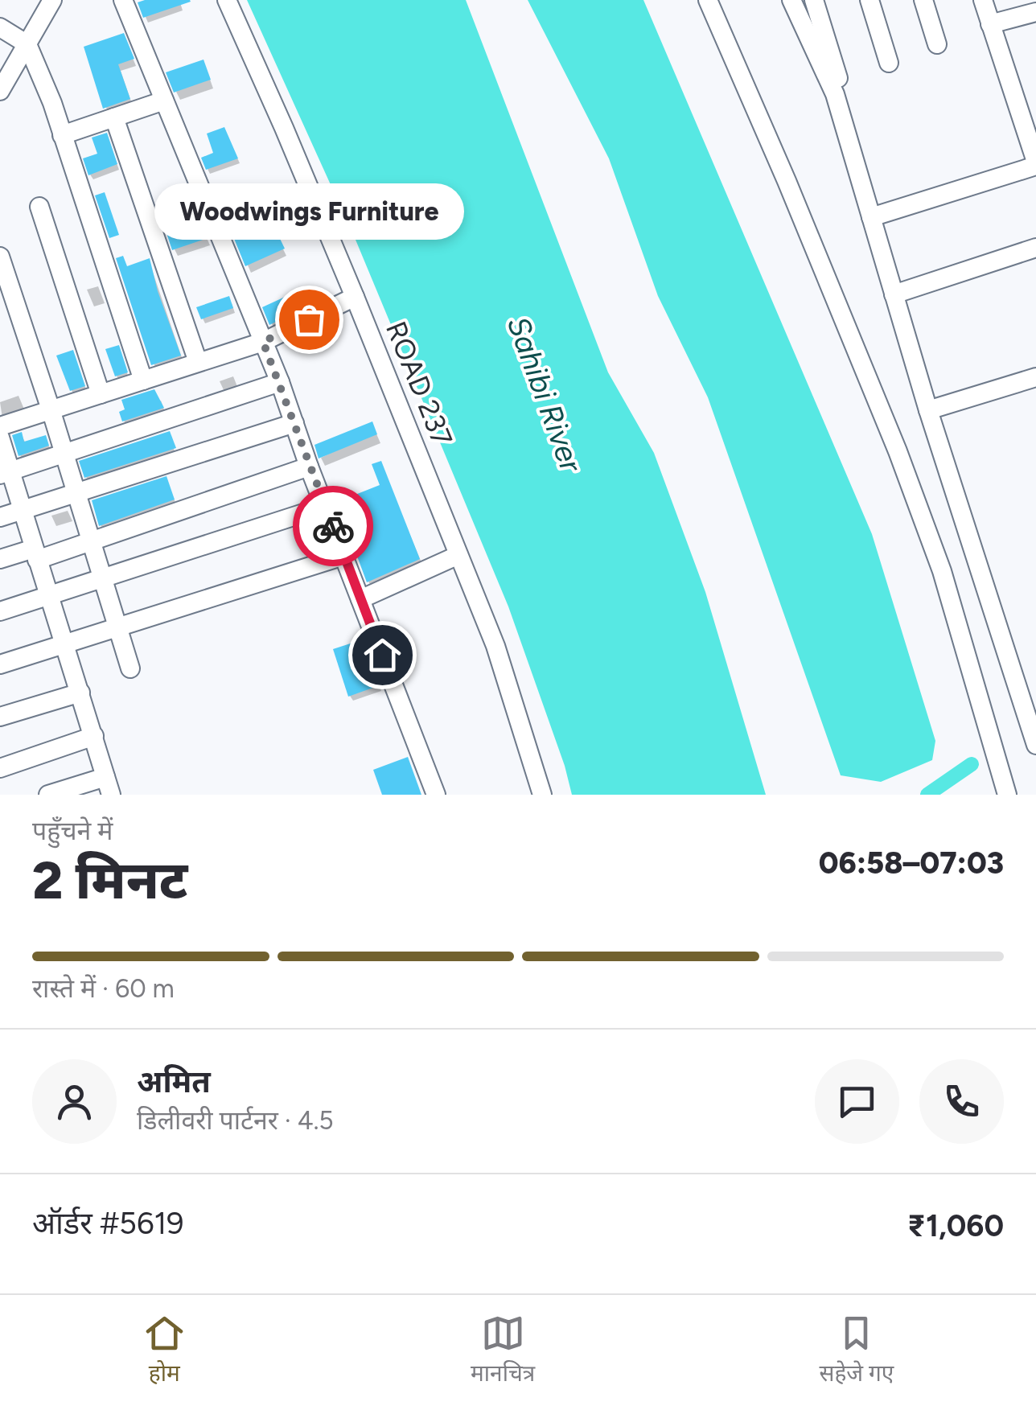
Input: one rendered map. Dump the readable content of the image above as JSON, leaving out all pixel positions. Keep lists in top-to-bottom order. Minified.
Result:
{"streets":{"street":["ROAD 237"]},"water":["Sahibi River"],"places":["Woodwings Furniture"],"page":{"bubble":"Woodwings Furniture","heading":["2 मिनट","पहुँचने में","06:58–07:03"],"panel":["अमित","डिलीवरी पार्टनर · 4.5","ऑर्डर #5619","₹1,060"],"bar":"रास्ते में · 60 m","tabs":["होम","मानचित्र","सहेजे गए"]}}
